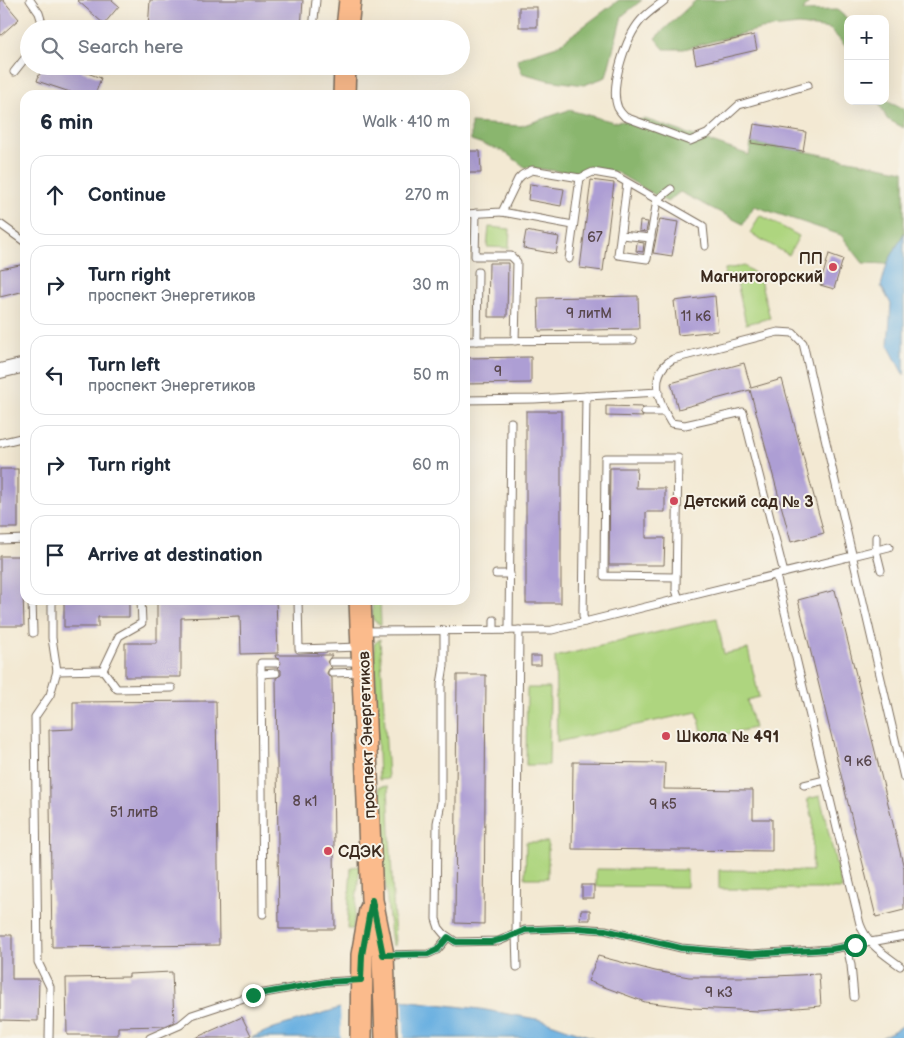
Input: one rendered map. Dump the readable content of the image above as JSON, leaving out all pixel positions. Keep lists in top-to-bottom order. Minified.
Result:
{"streets":{"main road":["проспект Энергетиков"]},"places":["ПП Магнитогорский","Детский сад № 3","Школа № 491","СДЭК"],"house_numbers":["67","9 литМ","11 к6","9","9 к6","8 к1","9 к5","51 литВ","9 к3"],"page":{"map_buttons":["+","−"],"search":"Search here","heading":["6 min","Walk · 410 m"],"list":[["Continue","270 m"],["Turn right","проспект Энергетиков","30 m"],["Turn left","проспект Энергетиков","50 m"],["Turn right","60 m"],"Arrive at destination"]}}
